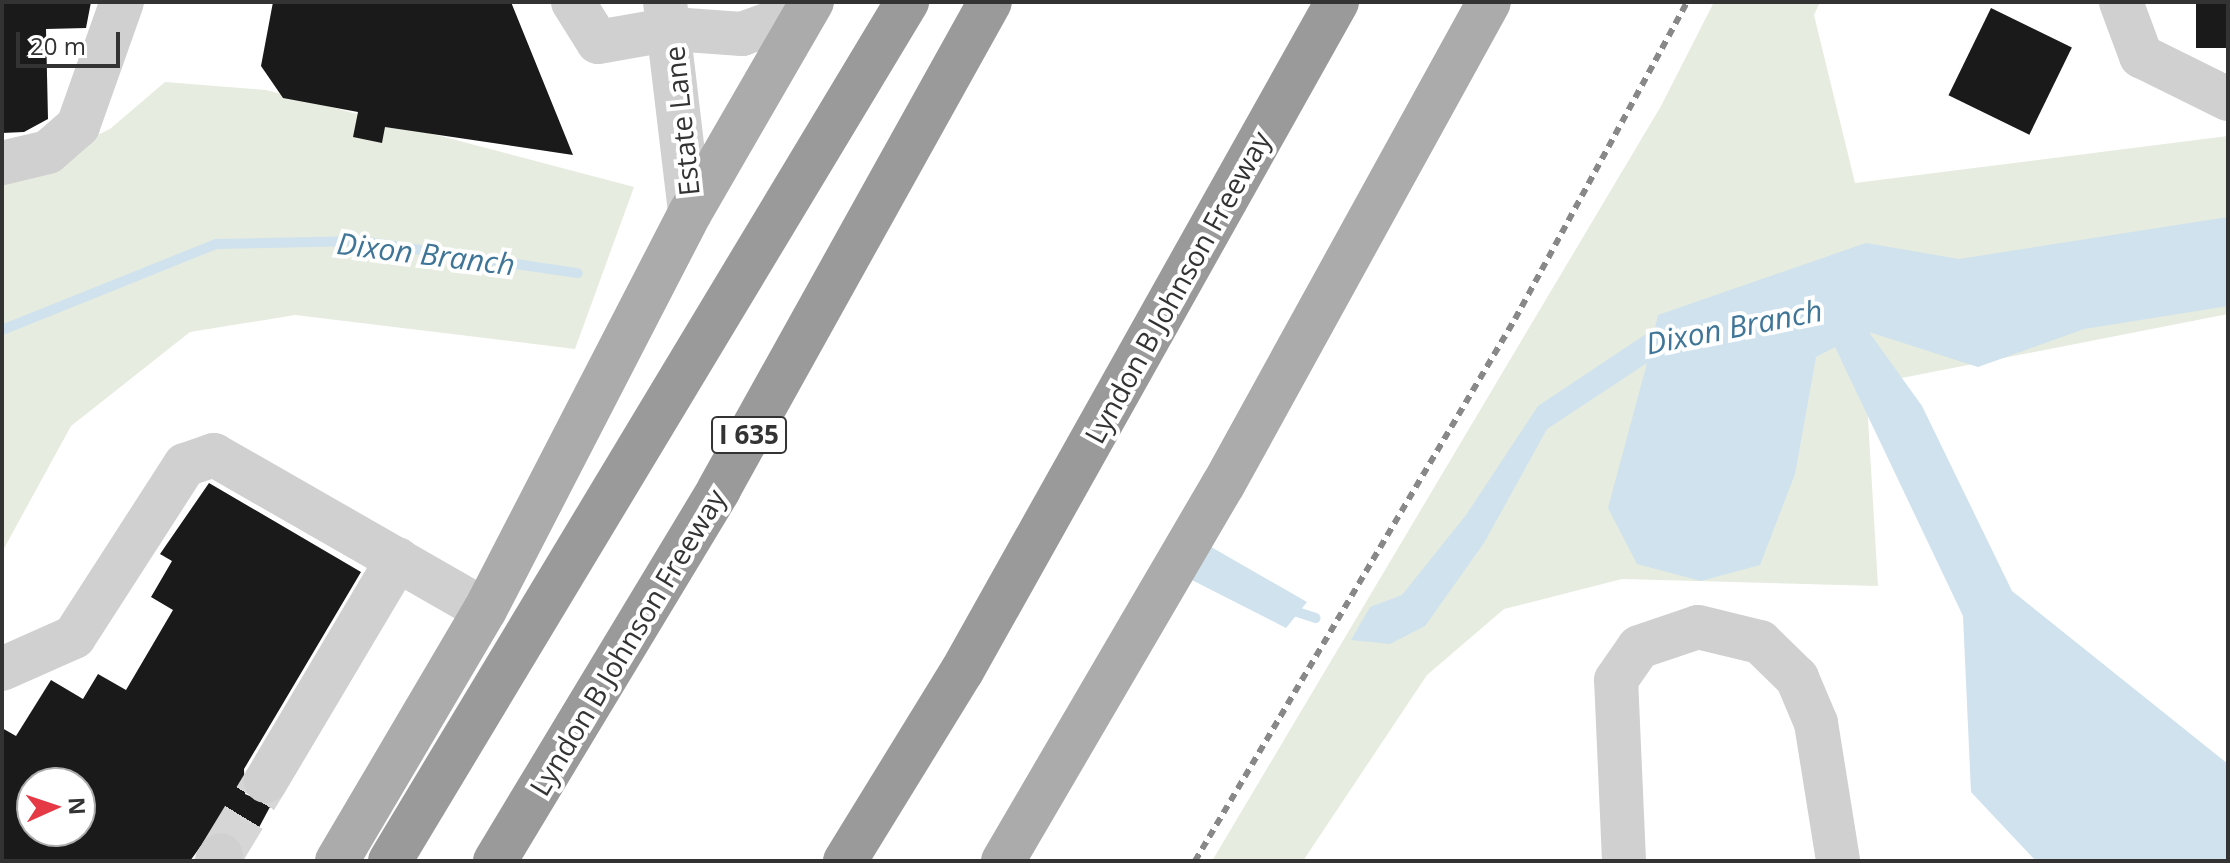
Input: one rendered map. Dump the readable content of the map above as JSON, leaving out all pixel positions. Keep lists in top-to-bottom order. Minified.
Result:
{"streets":{"highway":["Lyndon B Johnson Freeway","I 635"],"street":["Estate Lane"]},"water":["Dixon Branch"],"scale_bar":"20 m","north":"right"}
